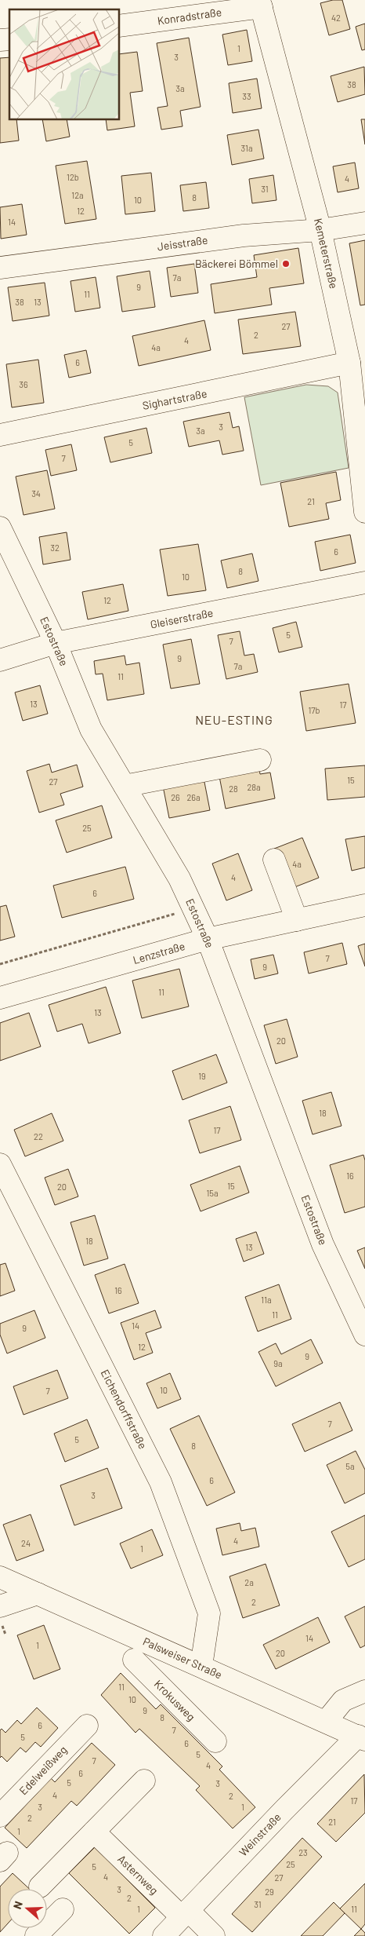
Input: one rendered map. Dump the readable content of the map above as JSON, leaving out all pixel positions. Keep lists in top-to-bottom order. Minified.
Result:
{"streets":{"street":["Konradstraße","Jeisstraße","Kemeterstraße","Sighartstraße","Gleiserstraße","Estostraße","Lenzstraße","Eichendorffstraße","Palsweiser Straße","Krokusweg","Edelweißweg","Weinstraße","Asternweg"]},"crossings":[["Konradstraße","Kemeterstraße"],["Jeisstraße","Kemeterstraße"],["Kemeterstraße","Sighartstraße"],["Gleiserstraße","Estostraße"],["Estostraße","Lenzstraße"],["Eichendorffstraße","Palsweiser Straße"],["Palsweiser Straße","Weinstraße"],["Weinstraße","Asternweg"]],"districts":["NEU-ESTING"],"places":["Bäckerei Bömmel"],"house_numbers":["42","1","3","38","3a","33","31a","12b","4","31","12a","8","10","12","14","7a","9","11","38","13","27","2","4","4a","6","36","3","3a","5","7","34","21","32","6","8","10","12","5","7","9","7a","11","13","17","17b","15","27","28a","28","26","26a","25","4a","4","6","7","9","11","13","20","19","18","17","22","16","15","20","15a","18","13","16","11a","11","14","9","12","9","9a","10","7","7","5","8","5a","6","3","4","24","1","2a","2","14","1","20","11","10","9","8","6","7","5","6","5","7","4","6","5","3","4","2","17","3","1","2","21","1","23","25","5","4","27","3","29","2","31","1","11"],"north":"left"}
